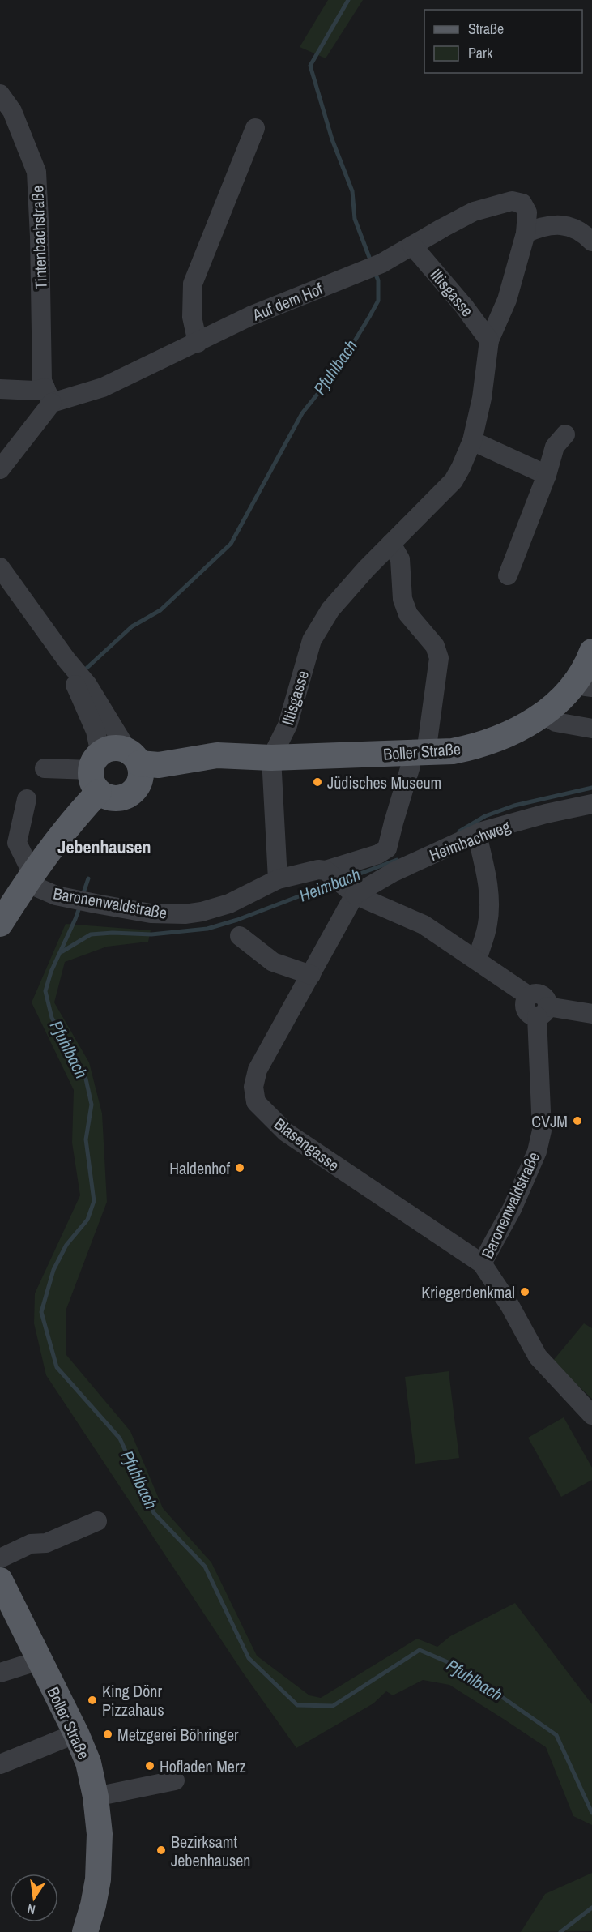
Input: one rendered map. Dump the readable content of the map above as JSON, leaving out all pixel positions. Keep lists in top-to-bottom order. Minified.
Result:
{"streets":{"main road":["Boller Straße"],"street":["Tintenbachstraße","Iltisgasse","Auf dem Hof","Heimbachweg","Baronenwaldstraße","Blasengasse"]},"crossings":[["Tintenbachstraße","Auf dem Hof"],["Iltisgasse","Auf dem Hof"],["Iltisgasse","Boller Straße"],["Iltisgasse","Baronenwaldstraße"],["Boller Straße","Baronenwaldstraße"],["Heimbachweg","Blasengasse"],["Baronenwaldstraße","Blasengasse"]],"districts":["Jebenhausen"],"water":["Pfuhlbach","Heimbach"],"places":["Jüdisches Museum","CVJM","Haldenhof","Kriegerdenkmal","King Dönr Pizzahaus","Metzgerei Böhringer","Hofladen Merz","Bezirksamt Jebenhausen"],"legend":["Straße","Park"],"north":"bottom"}
